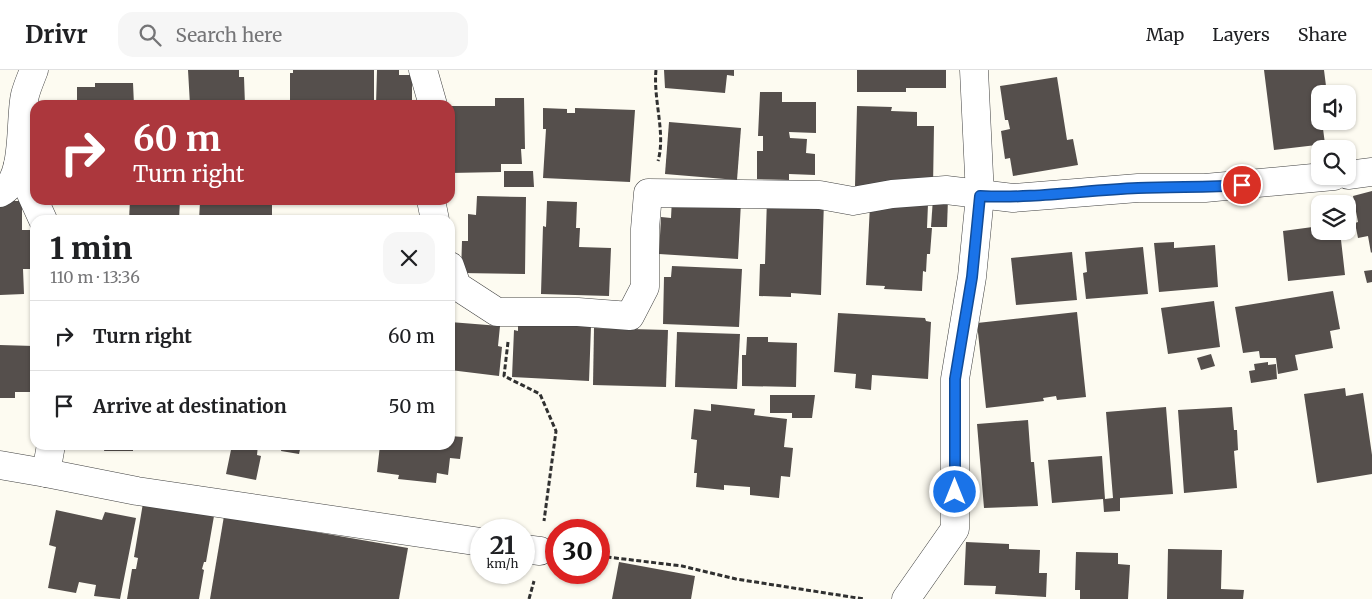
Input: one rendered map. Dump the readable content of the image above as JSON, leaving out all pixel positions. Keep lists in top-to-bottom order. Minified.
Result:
{"page":{"header":"Drivr","search":"Search here","nav":["Map","Layers","Share"],"turn":["60 m","Turn right"],"heading":["1 min","110 m · 13:36"],"list":[{"name":"Turn right","value":"60 m"},{"name":"Arrive at destination","value":"50 m"}],"speed":"21 km/h","limit":"30"}}
